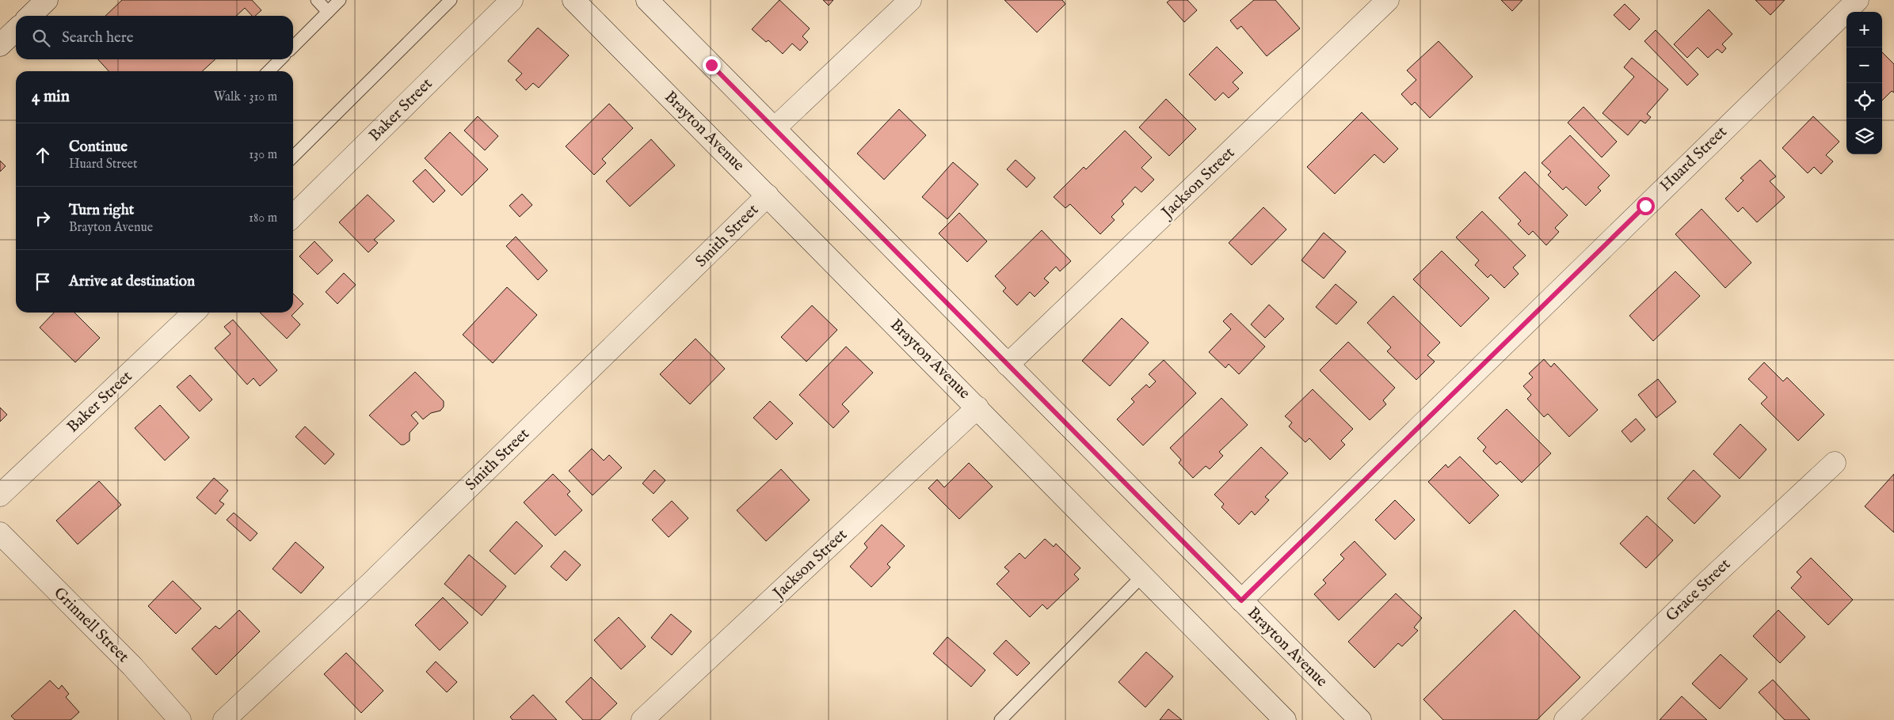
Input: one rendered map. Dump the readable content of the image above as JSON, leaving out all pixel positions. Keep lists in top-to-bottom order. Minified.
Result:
{"streets":{"street":["Baker Street","Brayton Avenue","Huard Street","Jackson Street","Smith Street","Grace Street","Grinnell Street"]},"crossings":[["Brayton Avenue","Huard Street"],["Brayton Avenue","Jackson Street"],["Brayton Avenue","Smith Street"]],"page":{"map_buttons":["+","−"],"search":"Search here","heading":["4 min","Walk · 310 m"],"list":[["Continue","Huard Street","130 m"],["Turn right","Brayton Avenue","180 m"],"Arrive at destination"]}}
